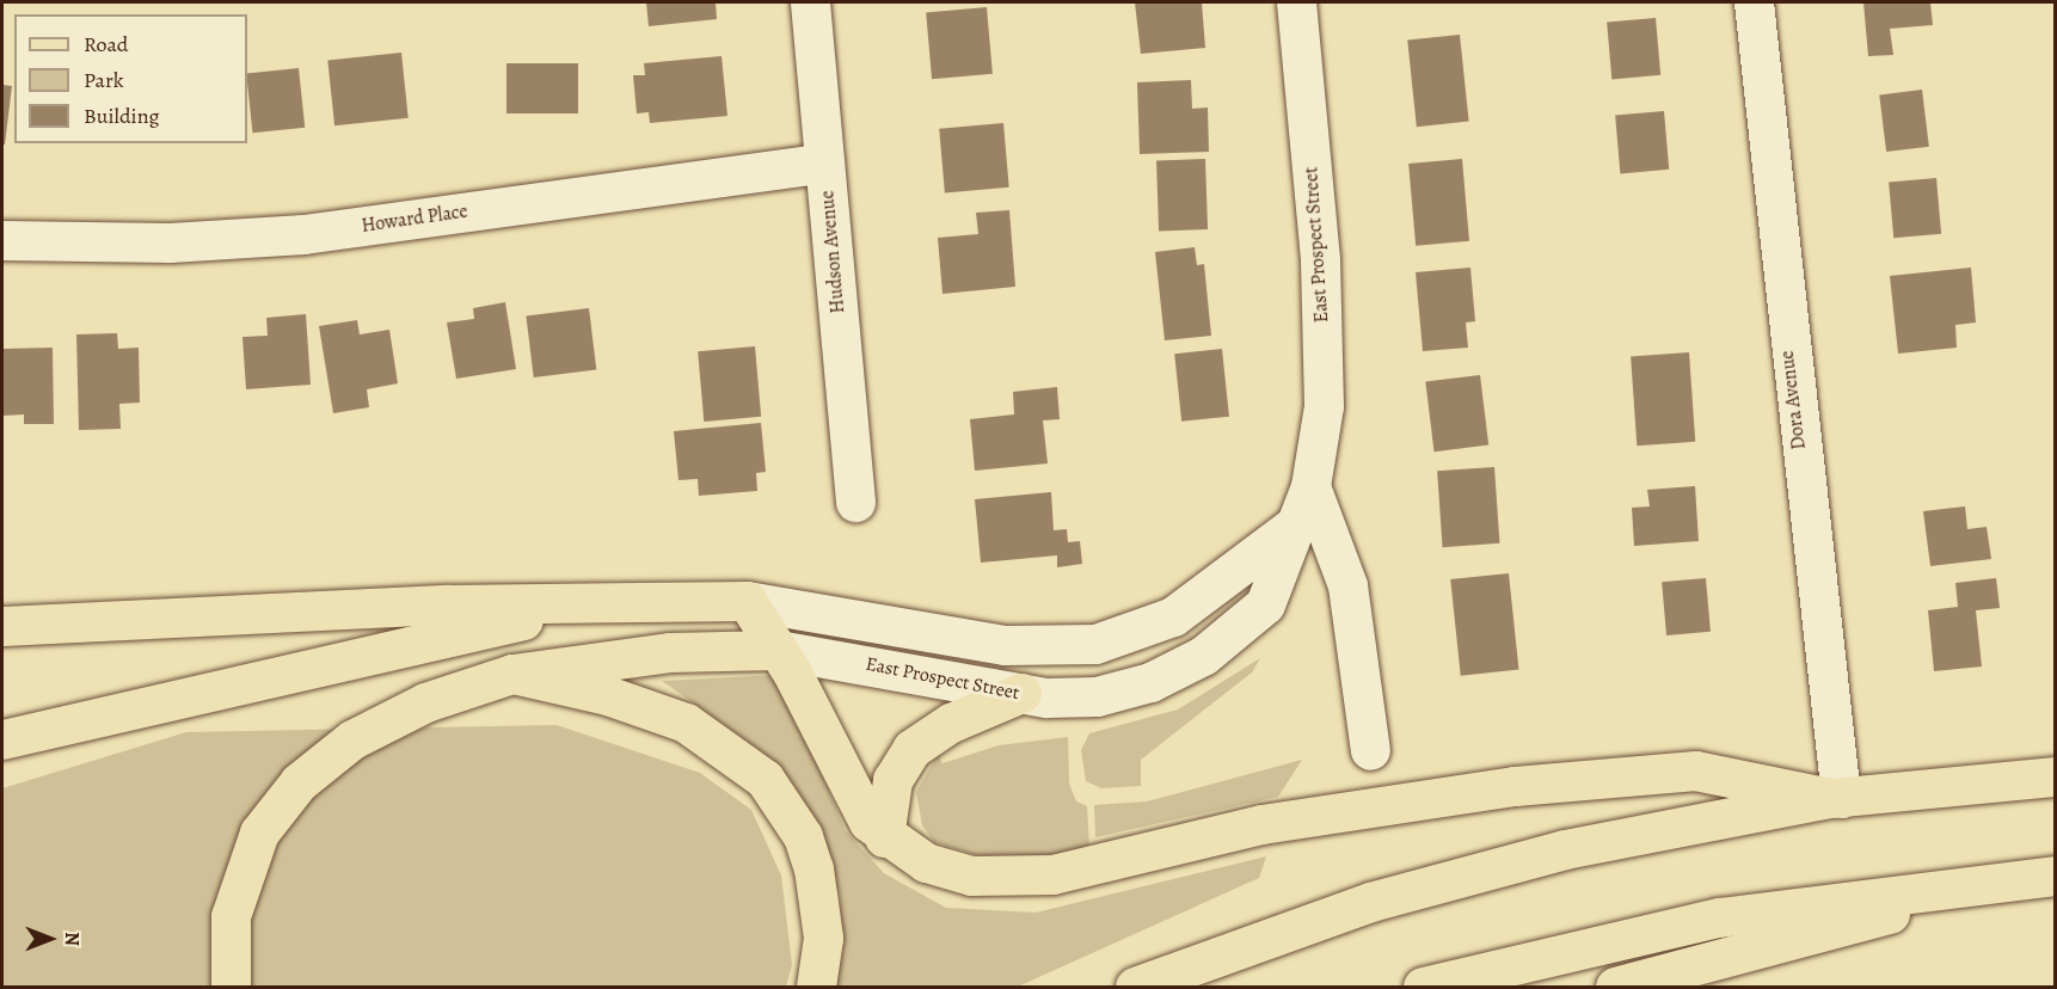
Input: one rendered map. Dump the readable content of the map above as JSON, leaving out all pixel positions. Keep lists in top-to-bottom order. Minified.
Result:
{"streets":{"main road":["East Prospect Street"],"street":["Howard Place","Hudson Avenue","Dora Avenue"]},"crossings":[["Howard Place","Hudson Avenue"]],"legend":["Road","Park","Building"],"north":"right"}
